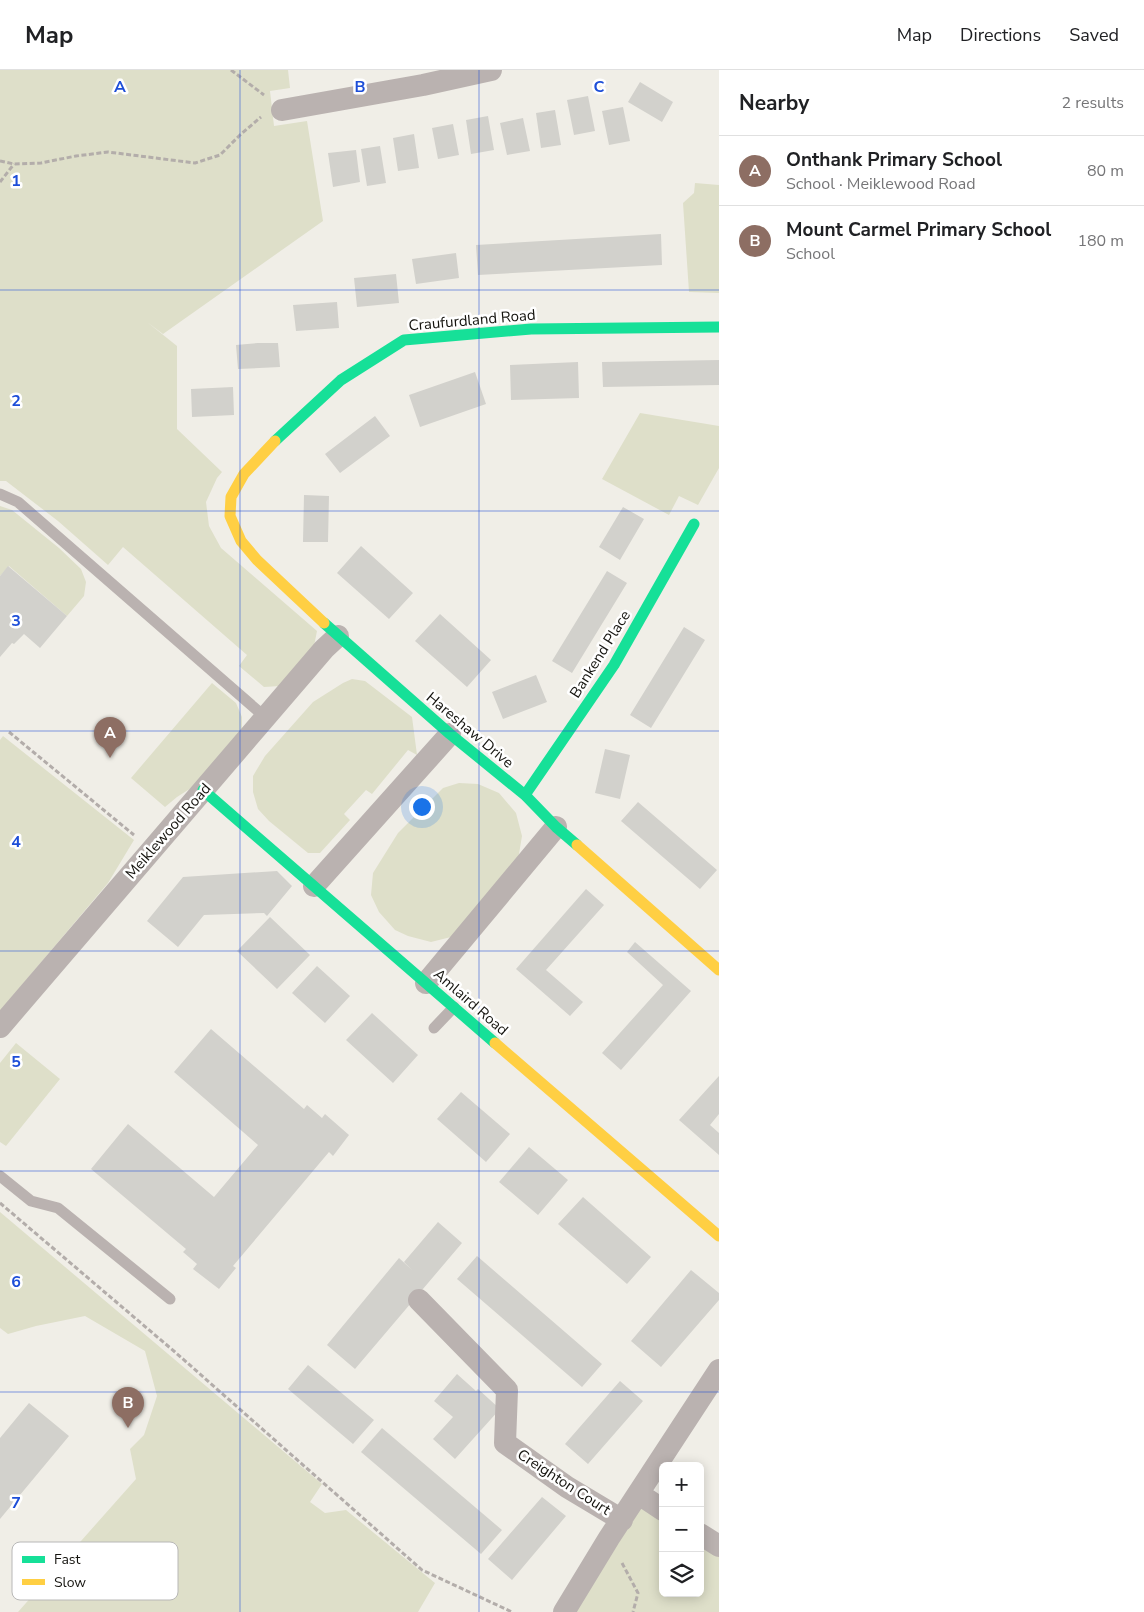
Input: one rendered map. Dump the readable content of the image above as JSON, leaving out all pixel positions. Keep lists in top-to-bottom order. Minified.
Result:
{"streets":{"street":["Craufurdland Road","Bankend Place","Hareshaw Drive","Meiklewood Road","Amlaird Road","Creighton Court"]},"crossings":[["Craufurdland Road","Hareshaw Drive"],["Bankend Place","Hareshaw Drive"],["Hareshaw Drive","Meiklewood Road"],["Meiklewood Road","Amlaird Road"]],"legend":["Fast","Slow"],"page":{"header":"Map","nav":["Map","Directions","Saved"],"heading":["Nearby","2 results"],"list":[{"mark":"A","name":"Onthank Primary School","note":"School · Meiklewood Road","value":"80 m"},{"mark":"B","name":"Mount Carmel Primary School","note":"School","value":"180 m"}],"pins":["A","B"],"map_buttons":["+","−"]},"grid":{"columns":["A","B","C"],"rows":["1","2","3","4","5","6","7"]}}
